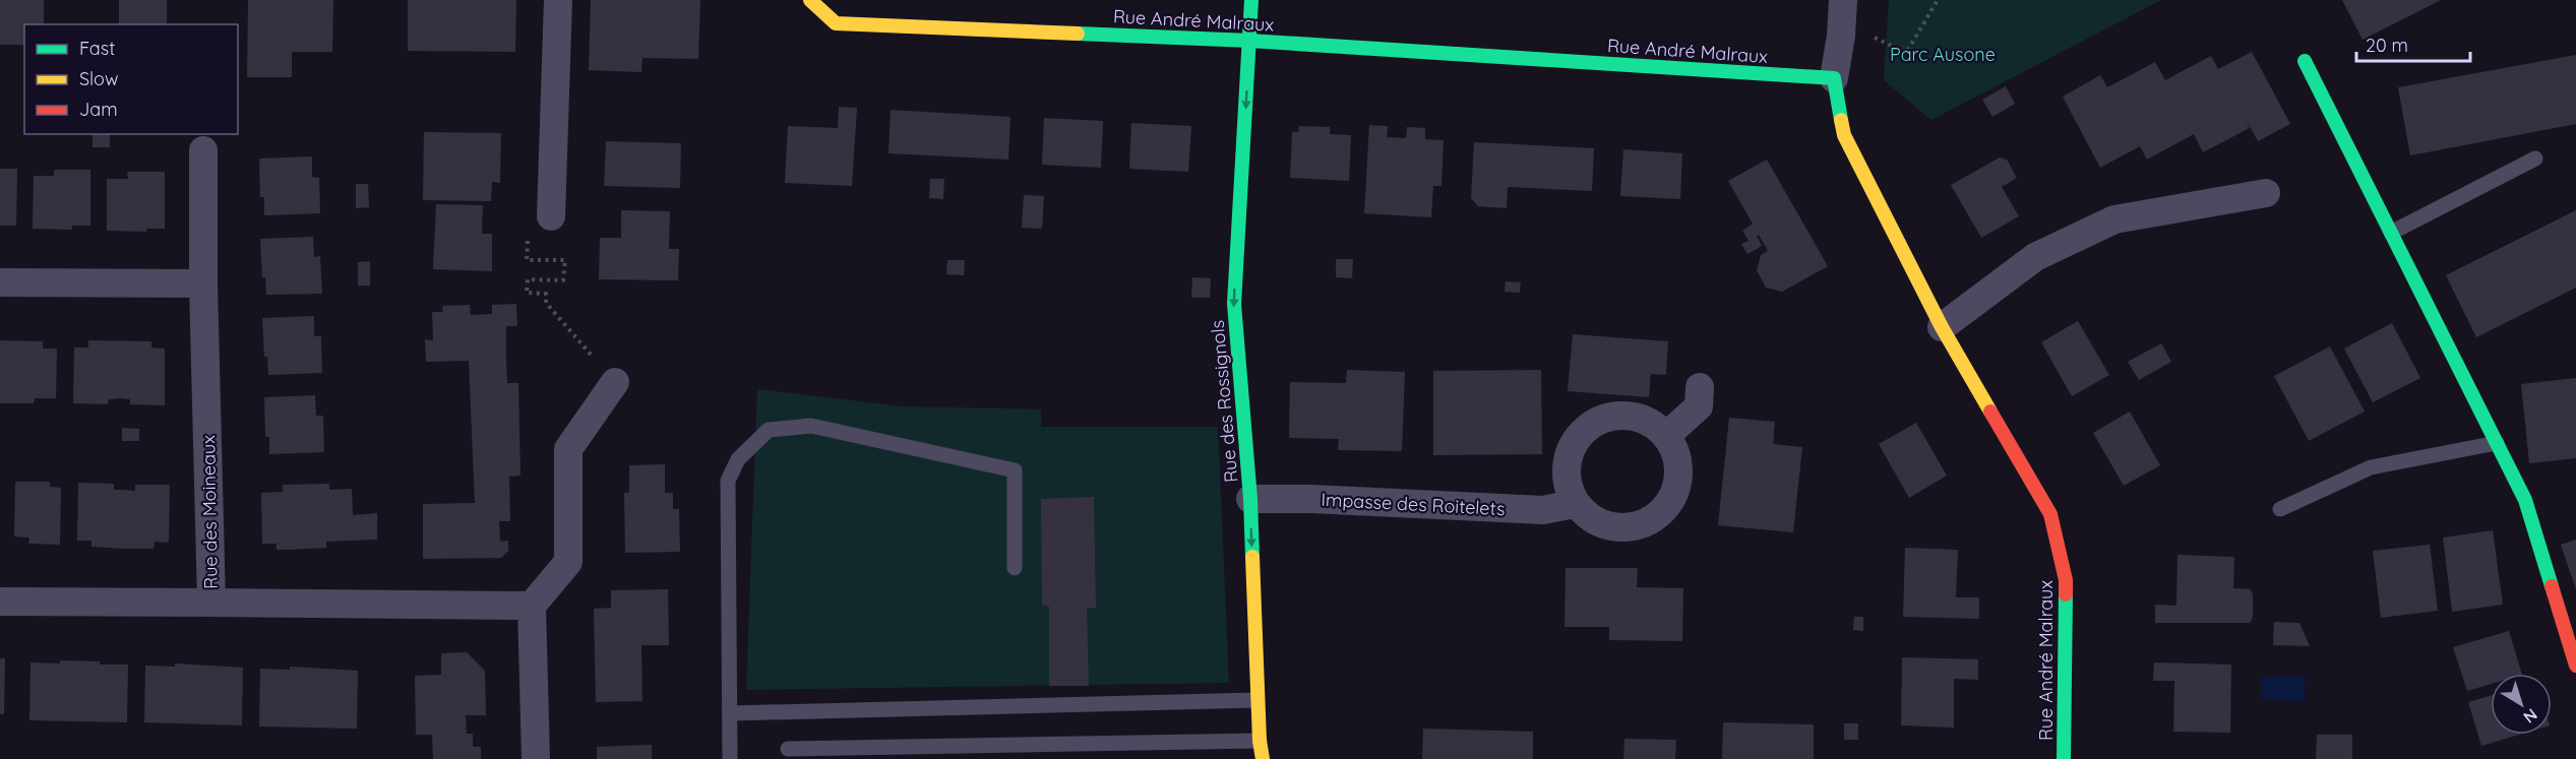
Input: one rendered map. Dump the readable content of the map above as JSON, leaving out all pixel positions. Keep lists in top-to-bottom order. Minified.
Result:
{"streets":{"street":["Rue André Malraux","Rue des Rossignols","Impasse des Roitelets","Rue des Moineaux"]},"crossings":[["Rue André Malraux","Rue des Rossignols"],["Rue des Rossignols","Impasse des Roitelets"]],"one_way":["Rue des Rossignols"],"parks":["Parc Ausone"],"legend":["Fast","Slow","Jam"],"scale_bar":"20 m","north":"bottom right"}
